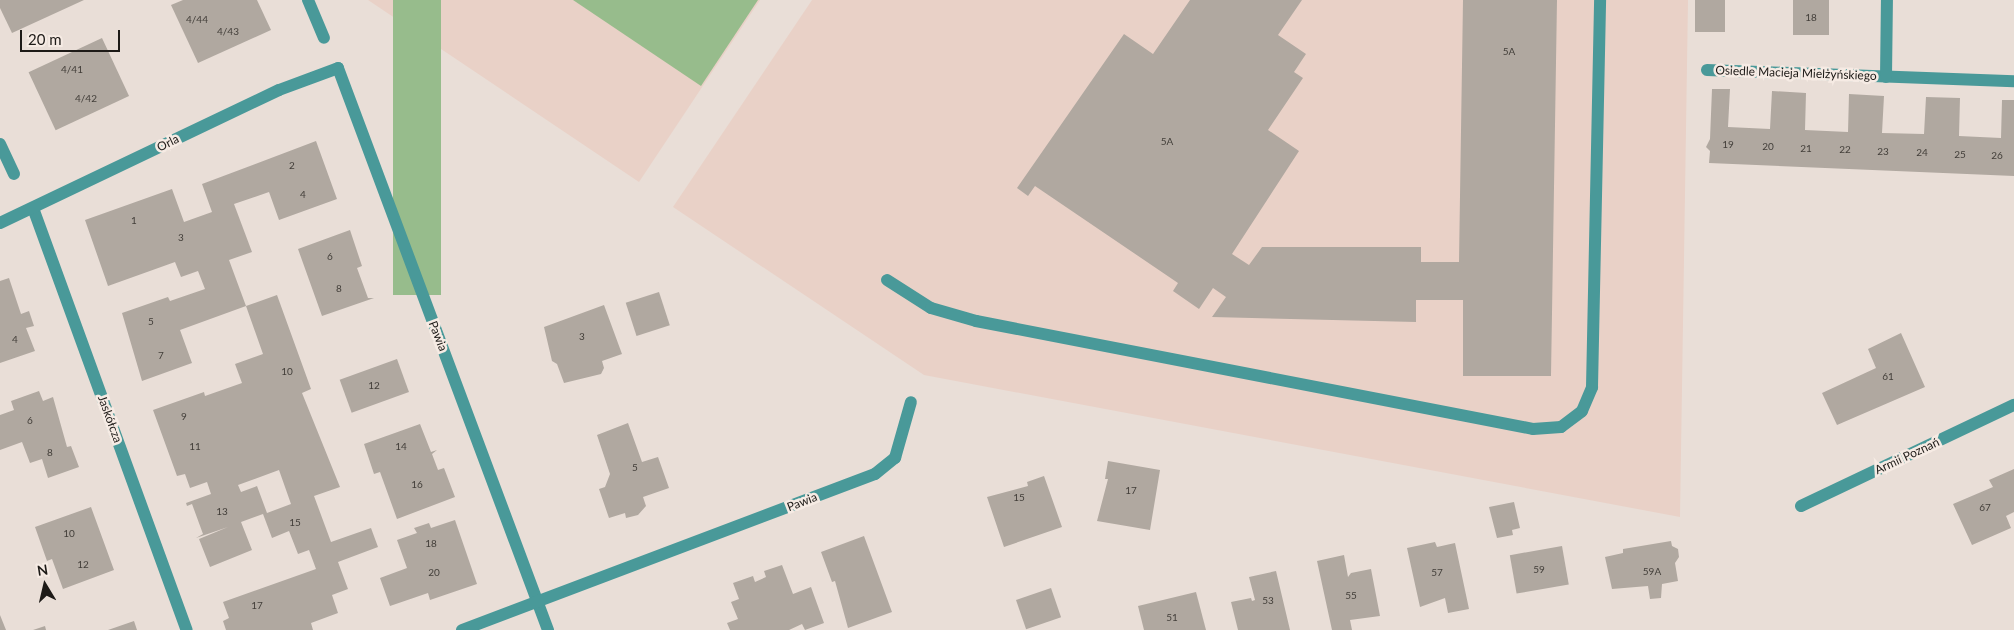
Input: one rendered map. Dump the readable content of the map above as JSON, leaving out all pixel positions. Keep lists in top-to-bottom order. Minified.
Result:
{"streets":{"street":["Osiedle Macieja Mielżyńskiego","Orla","Pawia","Jaskółcza","Armii Poznań"]},"crossings":[["Orla","Pawia"],["Orla","Jaskółcza"]],"house_numbers":["18","4/44","4/43","5A","4/41","4/42","5A","19","20","21","22","23","24","25","26","2","4","1","3","6","8","5","3","4","7","10","61","12","9","6","11","14","8","5","16","17","15","67","13","15","10","18","12","59","59A","20","57","55","53","17","51"],"scale_bar":"20 m","north":"top"}
